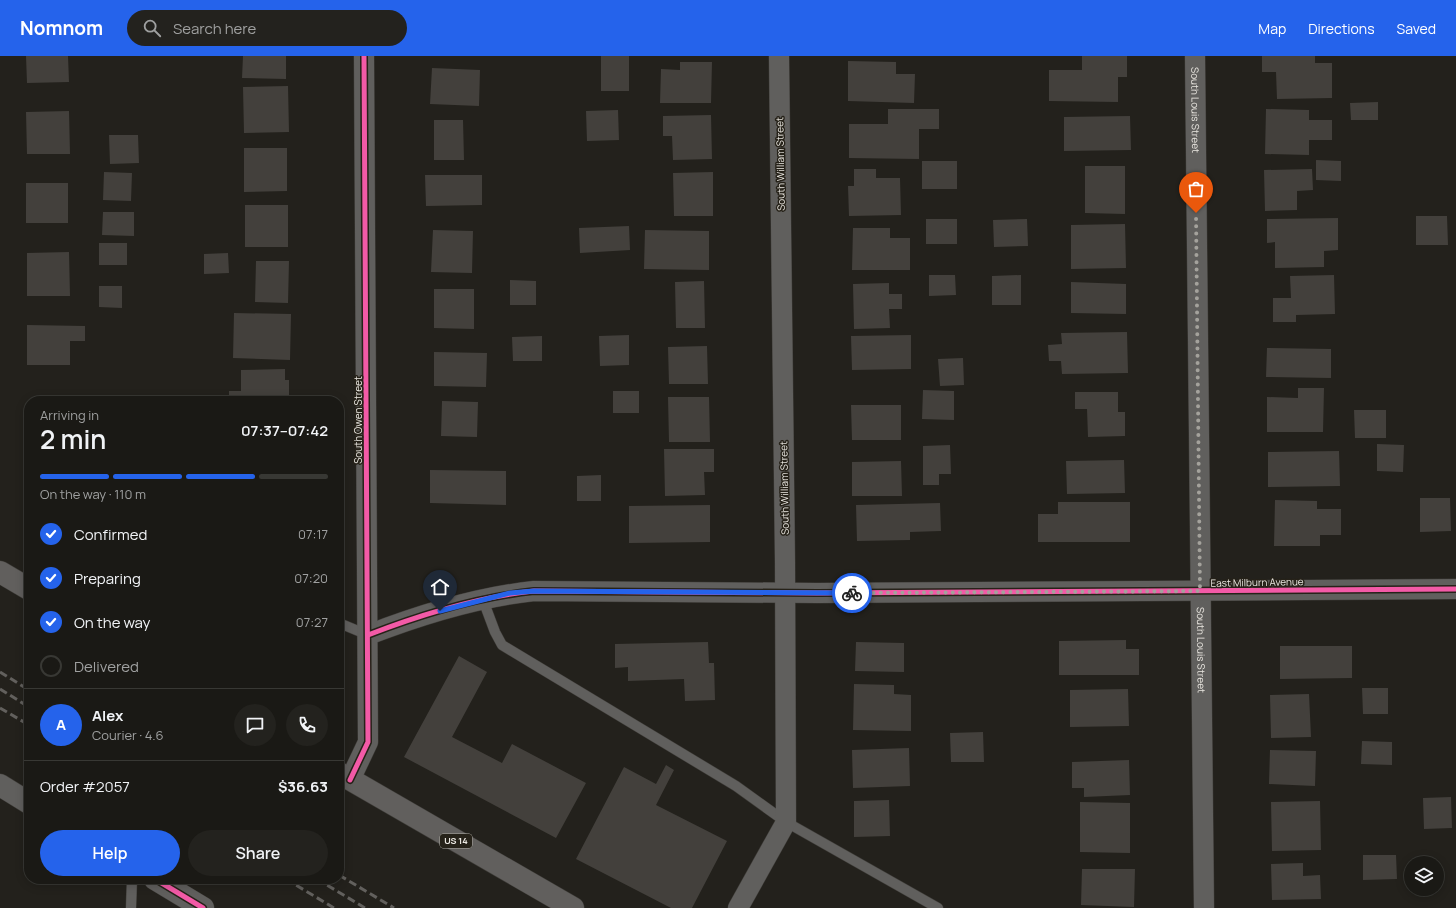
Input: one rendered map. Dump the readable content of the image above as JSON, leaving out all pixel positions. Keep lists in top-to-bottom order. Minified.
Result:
{"streets":{"main road":["US 14"],"street":["South Louis Street","South William Street","South Owen Street","East Milburn Avenue"]},"crossings":[["South Louis Street","East Milburn Avenue"],["South William Street","East Milburn Avenue"],["South Owen Street","East Milburn Avenue"],["South Owen Street","US 14"]],"page":{"header":"Nomnom","search":"Search here","nav":["Map","Directions","Saved"],"heading":["2 min","Arriving in","07:37–07:42"],"panel":["Alex","Courier · 4.6","Order #2057","$36.63"],"bar":"On the way · 110 m","list":[["Confirmed","07:17"],["Preparing","07:20"],["On the way","07:27"],"Delivered"],"round":"A","buttons":["Help","Share"]}}
